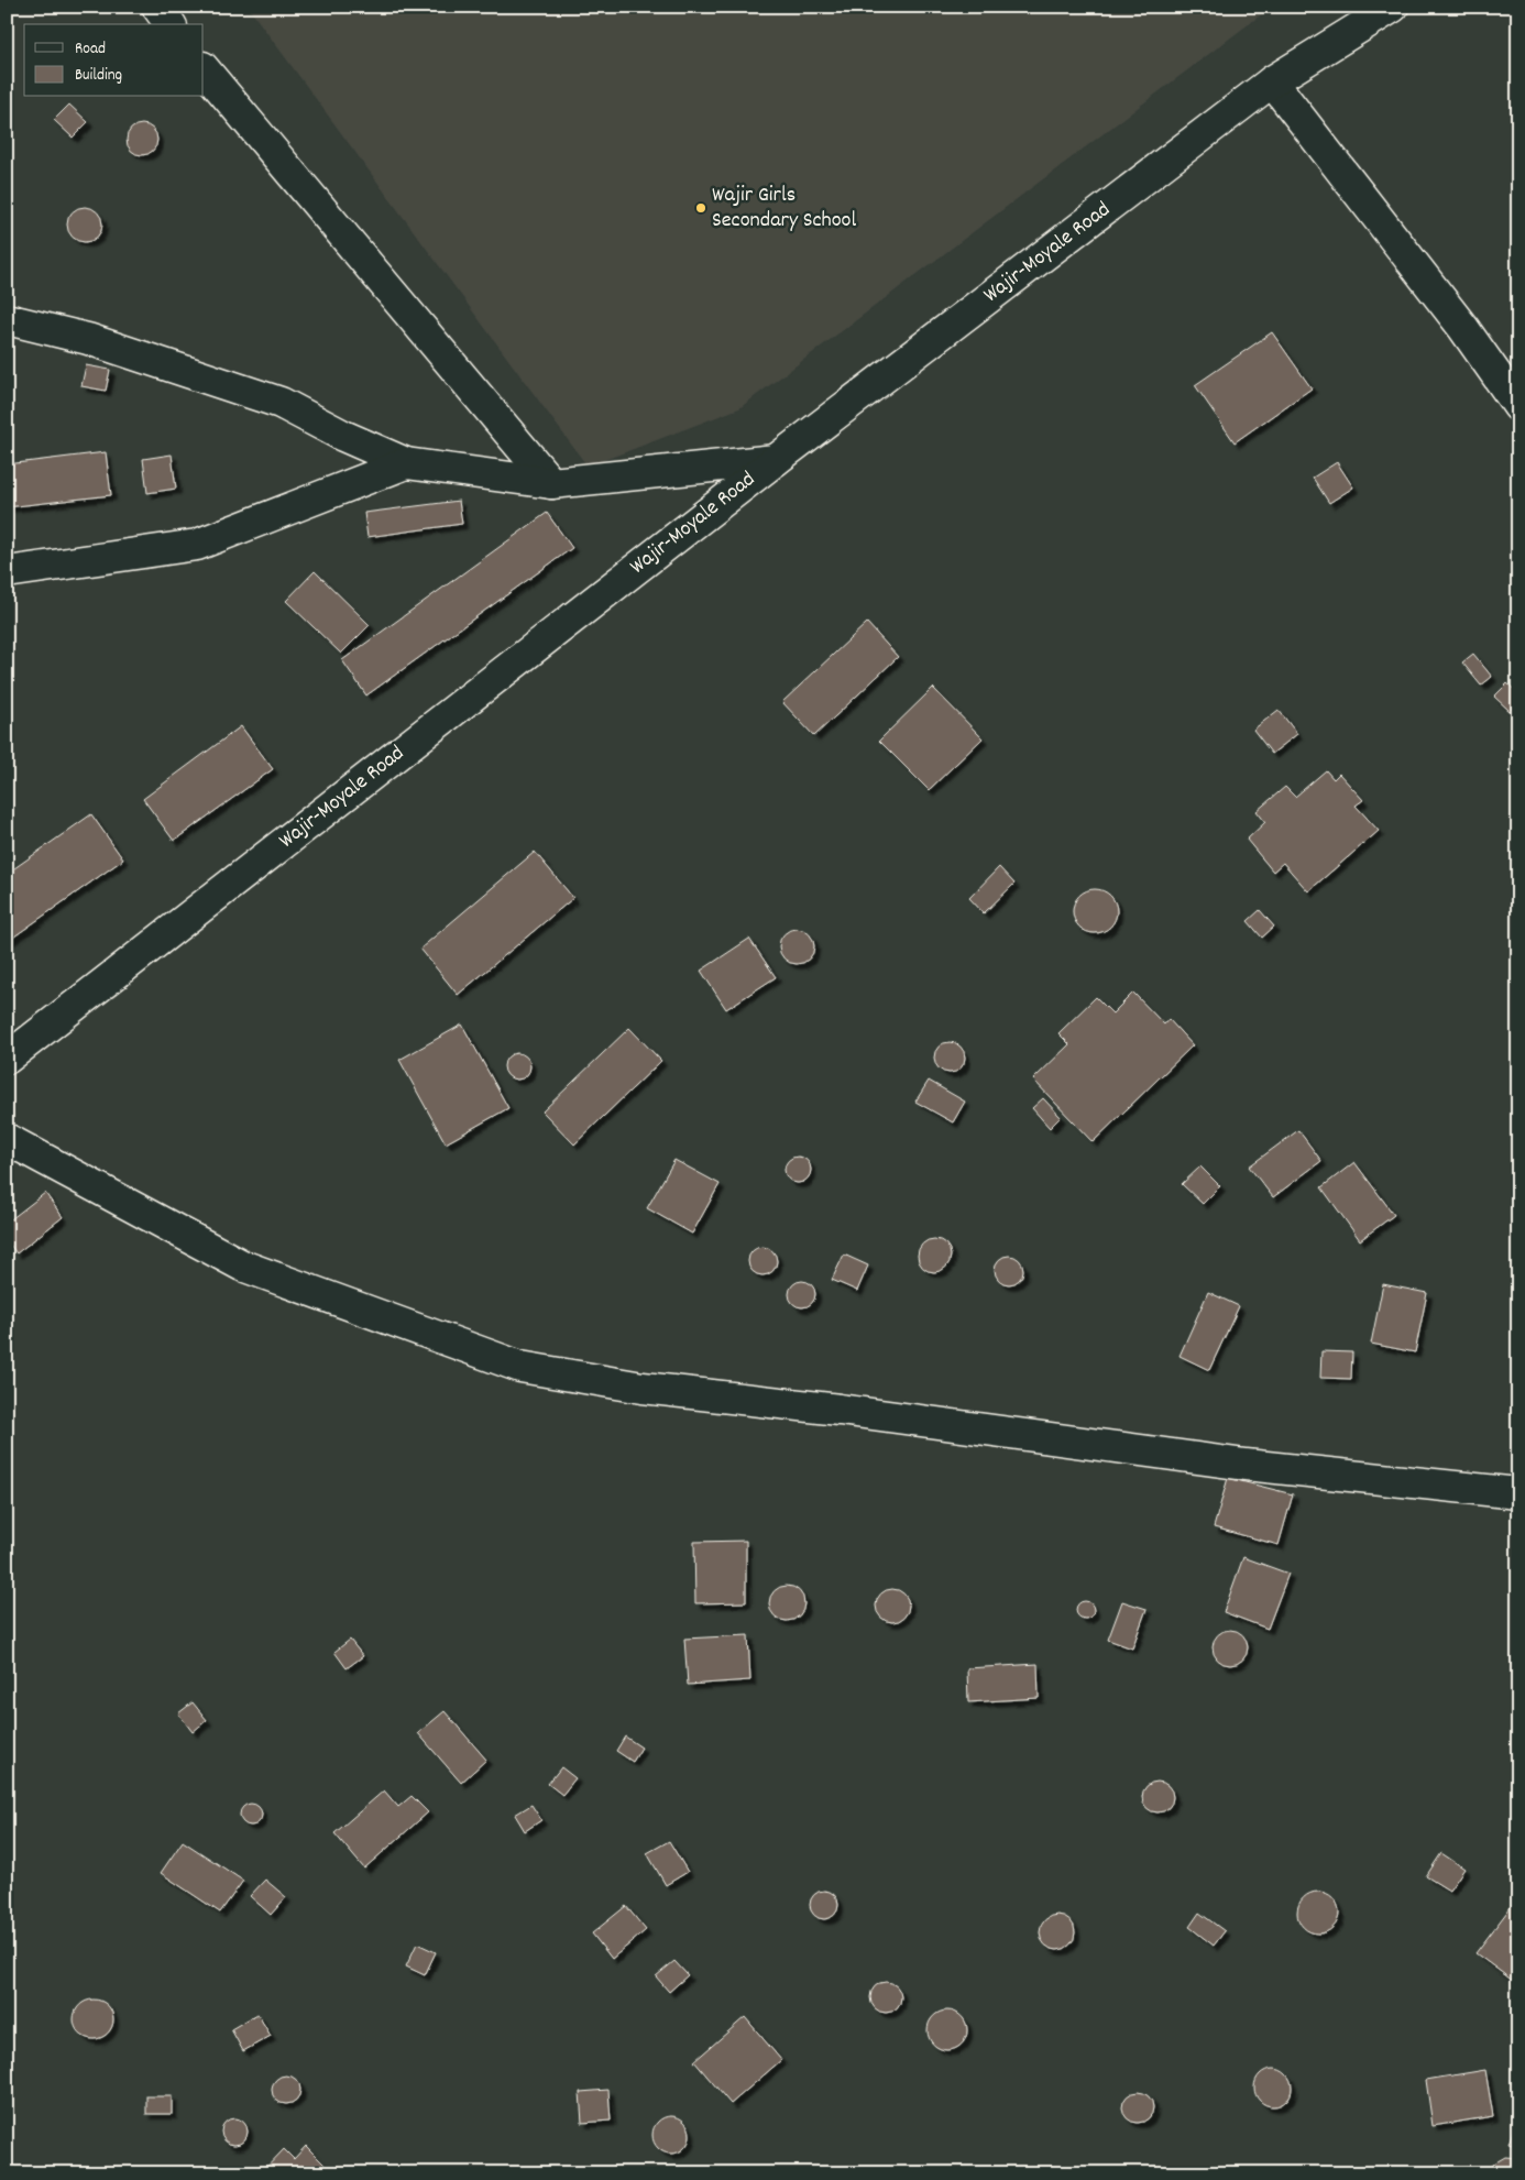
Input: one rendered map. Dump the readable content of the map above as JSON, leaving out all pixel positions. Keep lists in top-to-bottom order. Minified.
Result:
{"streets":{"street":["Wajir-Moyale Road"]},"places":["Wajir Girls Secondary School"],"legend":["Road","Building"]}
